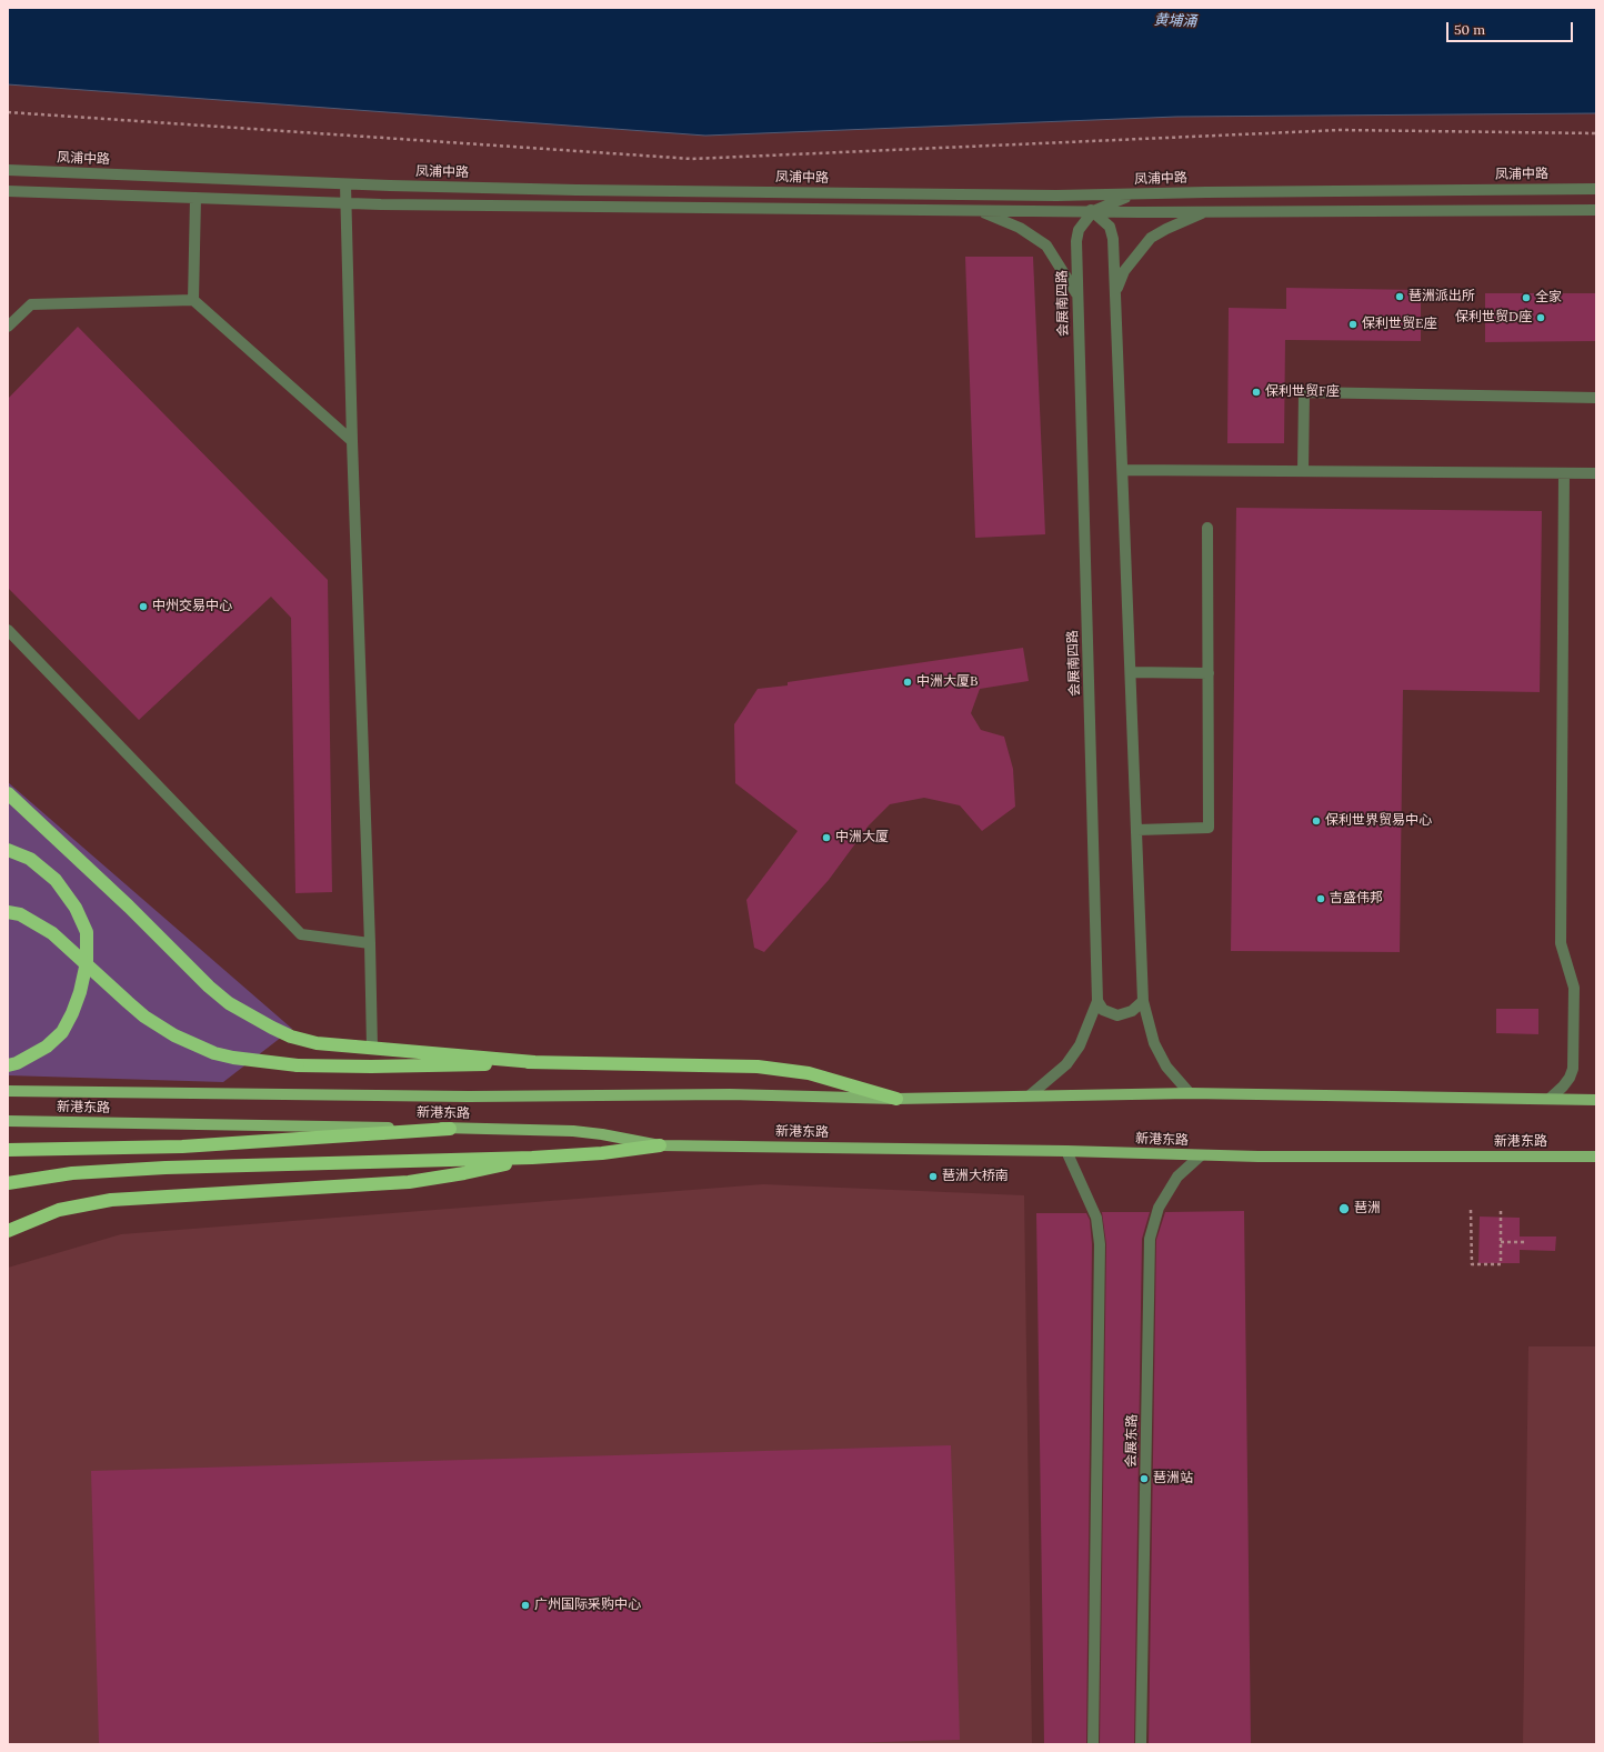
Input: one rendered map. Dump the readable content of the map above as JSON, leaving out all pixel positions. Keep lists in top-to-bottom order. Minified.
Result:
{"streets":{"main road":["新港东路"],"street":["凤浦中路","会展南四路","会展东路"]},"crossings":[["凤浦中路","会展南四路"],["会展南四路","新港东路"],["新港东路","会展东路"]],"water":["黄埔涌"],"places":["琶洲派出所","全家","保利世贸D座","保利世贸E座","保利世贸F座","中州交易中心","中洲大厦B","保利世界贸易中心","中洲大厦","吉盛伟邦","琶洲大桥南","琶洲","琶洲站","广州国际采购中心"],"scale_bar":"50 m"}
